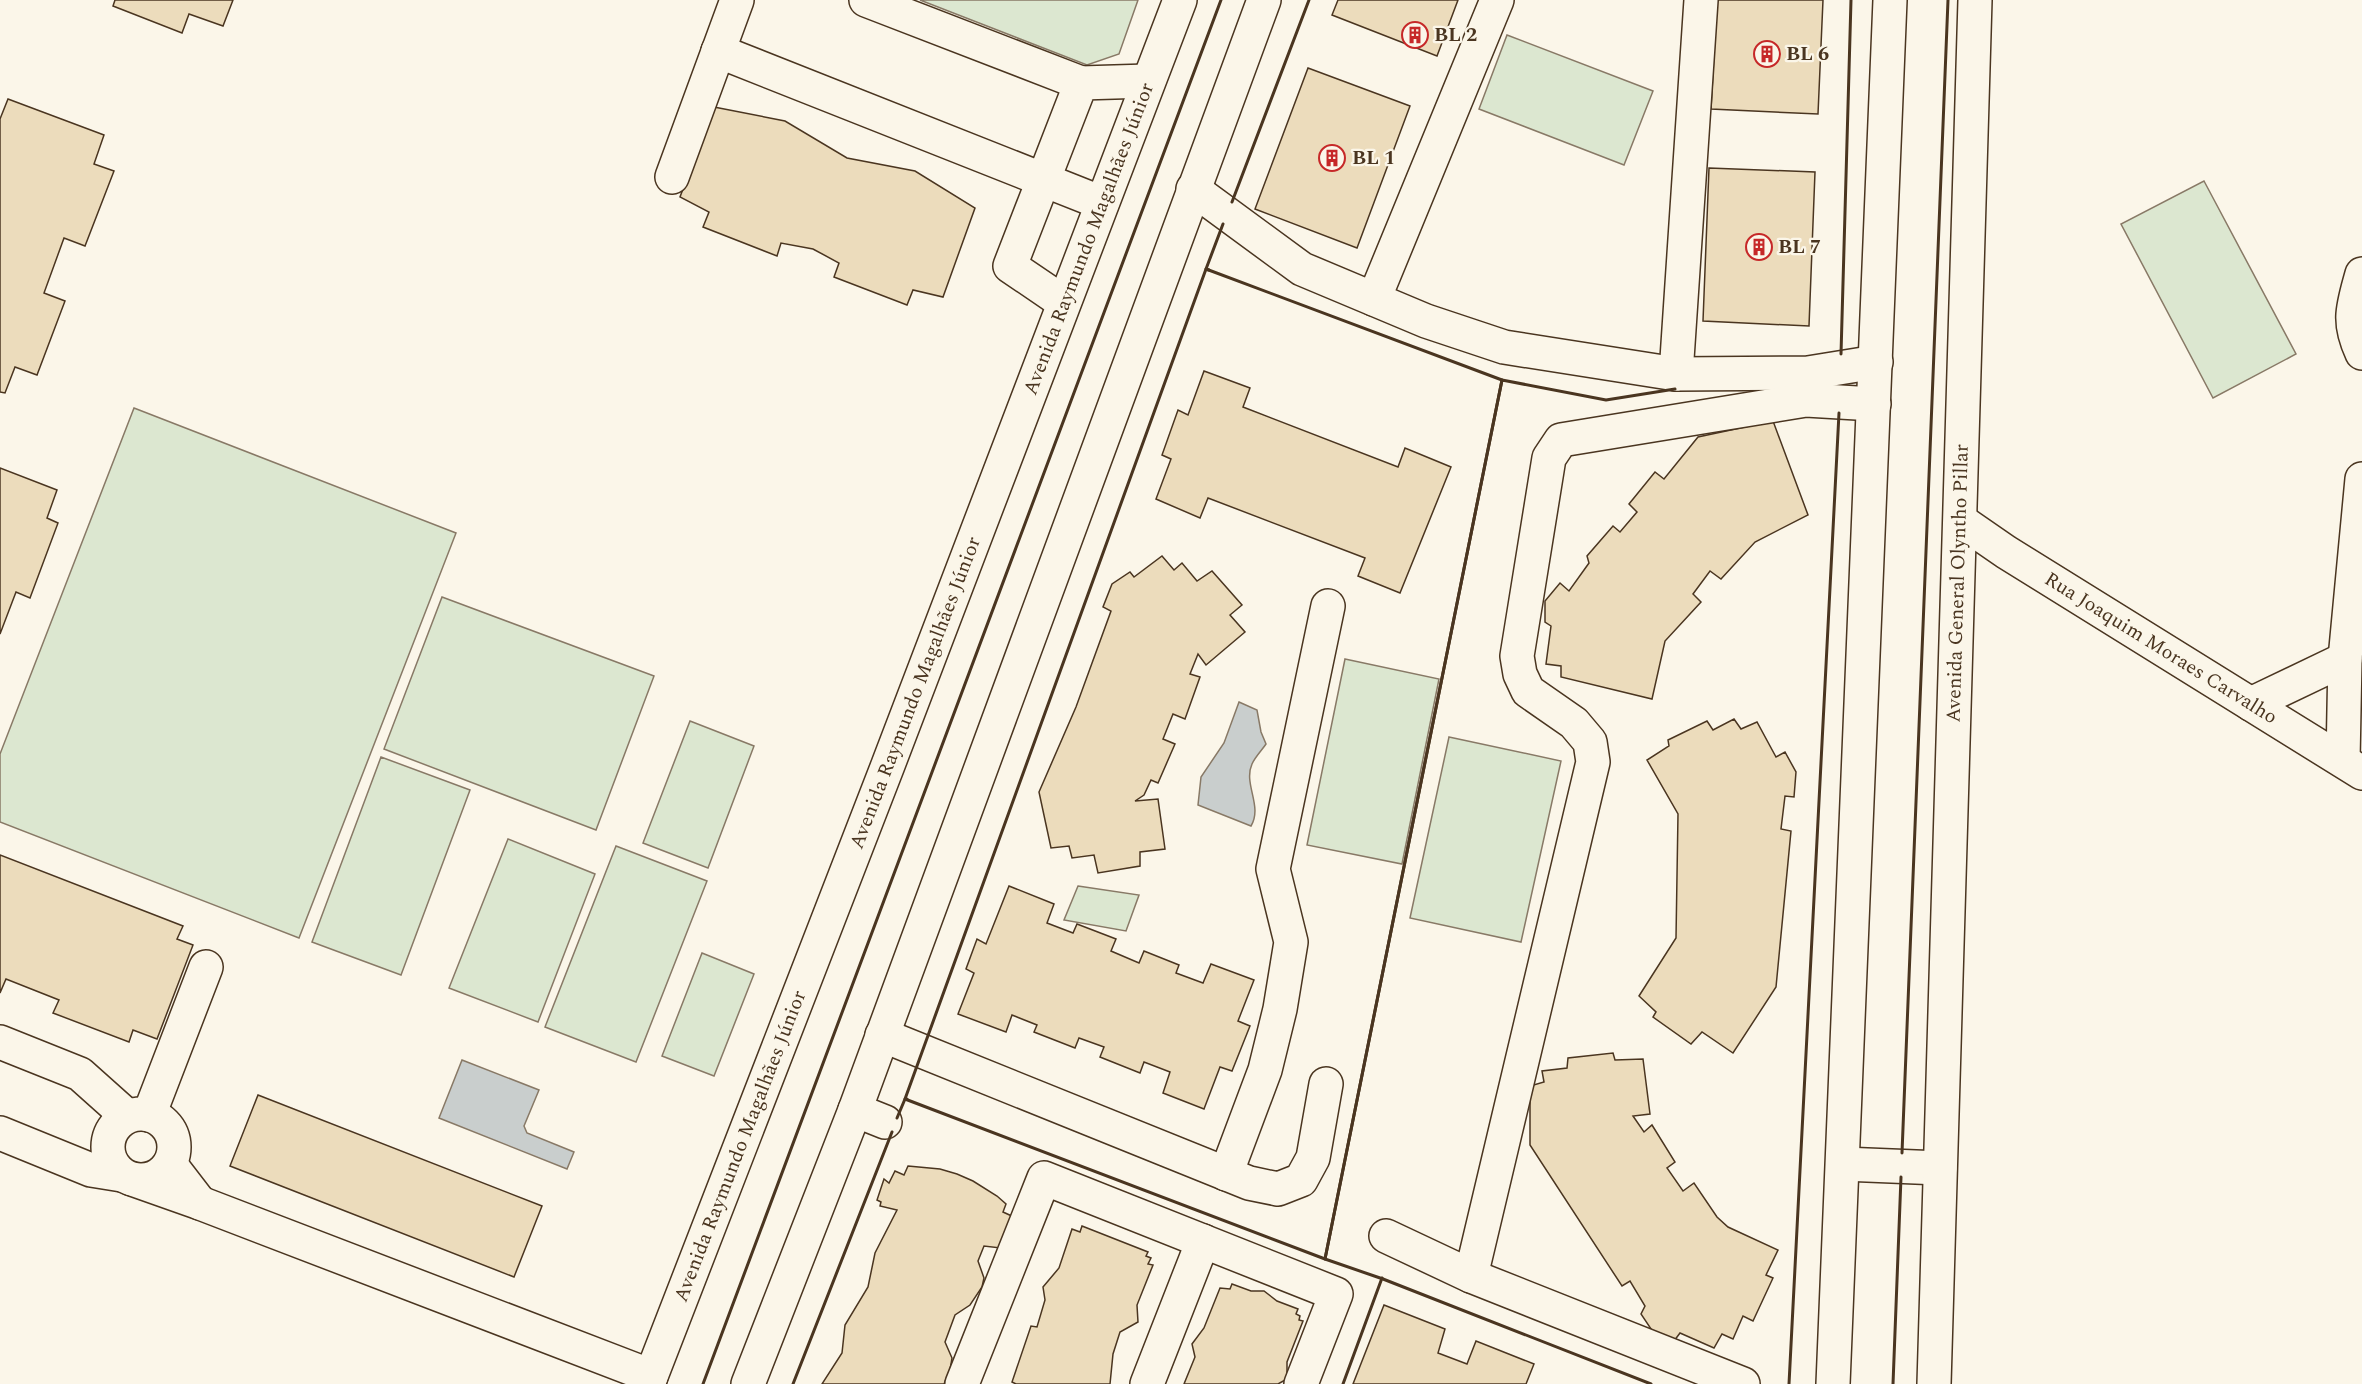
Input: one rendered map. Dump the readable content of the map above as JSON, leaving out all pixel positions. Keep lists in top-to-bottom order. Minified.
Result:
{"streets":{"street":["Avenida Raymundo Magalhães Júnior","Avenida General Olyntho Pillar","Rua Joaquim Moraes Carvalho"]},"crossings":[["Avenida General Olyntho Pillar","Rua Joaquim Moraes Carvalho"]],"places":{"building":["BL 2","BL 6","BL 1","BL 7"]}}
